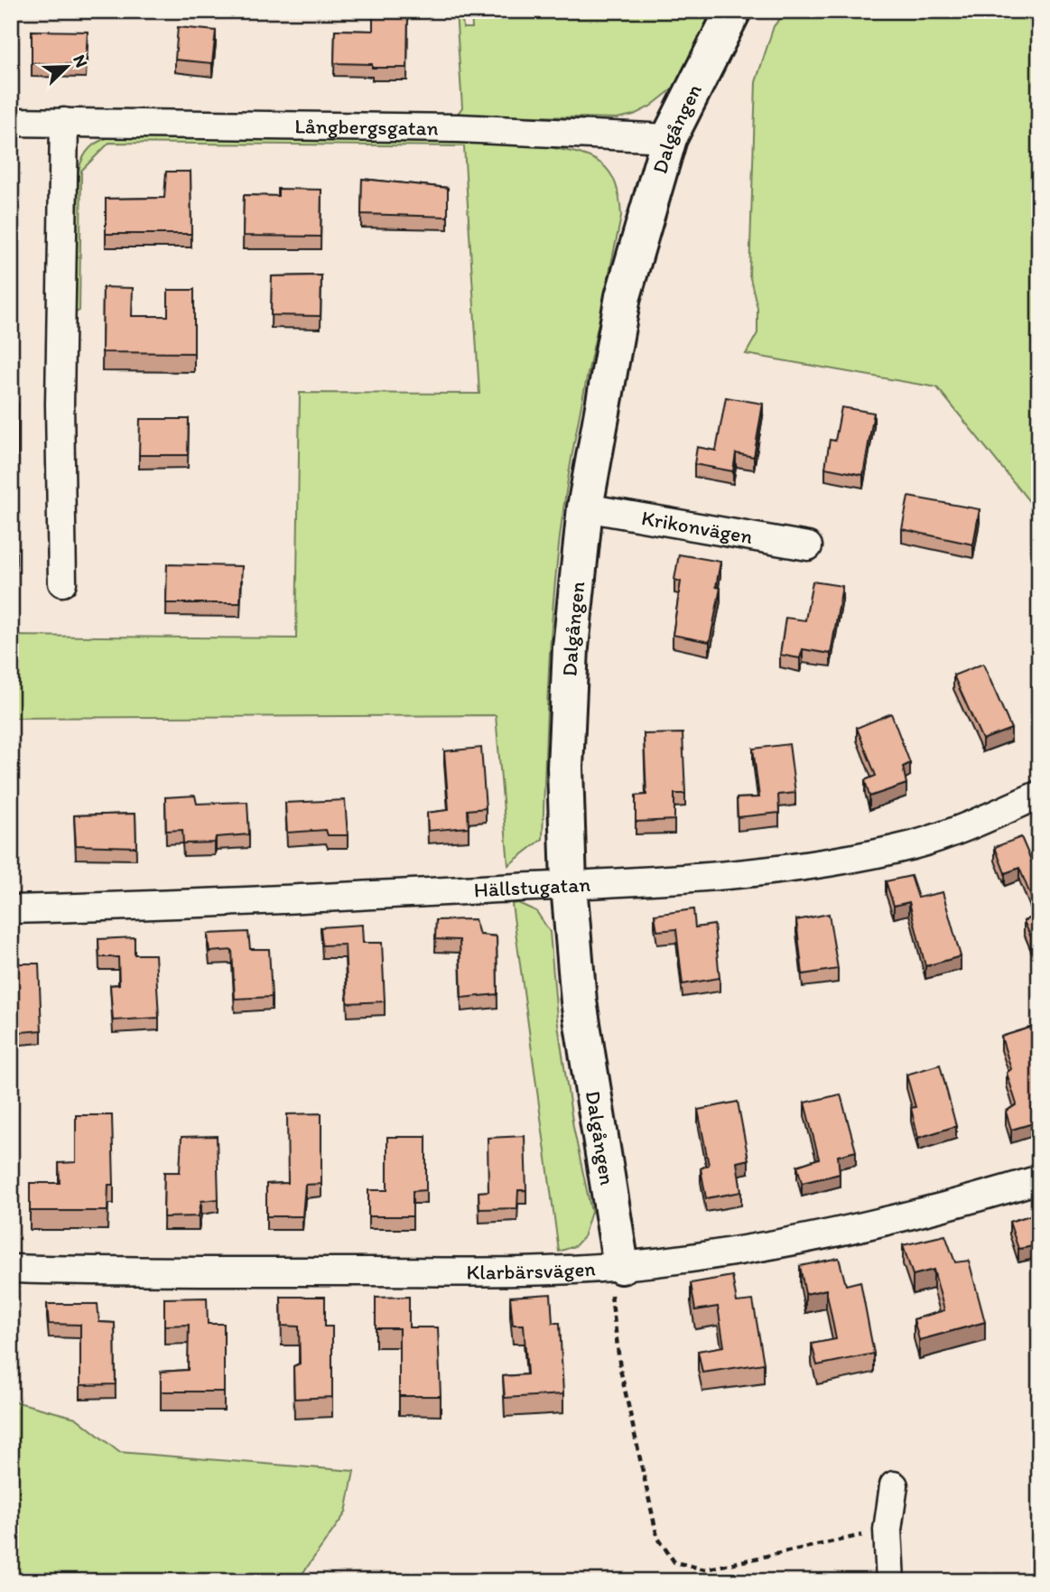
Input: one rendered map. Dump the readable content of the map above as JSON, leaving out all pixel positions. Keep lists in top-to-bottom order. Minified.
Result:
{"streets":{"street":["Långbergsgatan","Dalgången","Krikonvägen","Hällstugatan","Klarbärsvägen"]},"crossings":[["Långbergsgatan","Dalgången"],["Dalgången","Krikonvägen"],["Dalgången","Hällstugatan"],["Dalgången","Klarbärsvägen"]],"north":"top right"}
